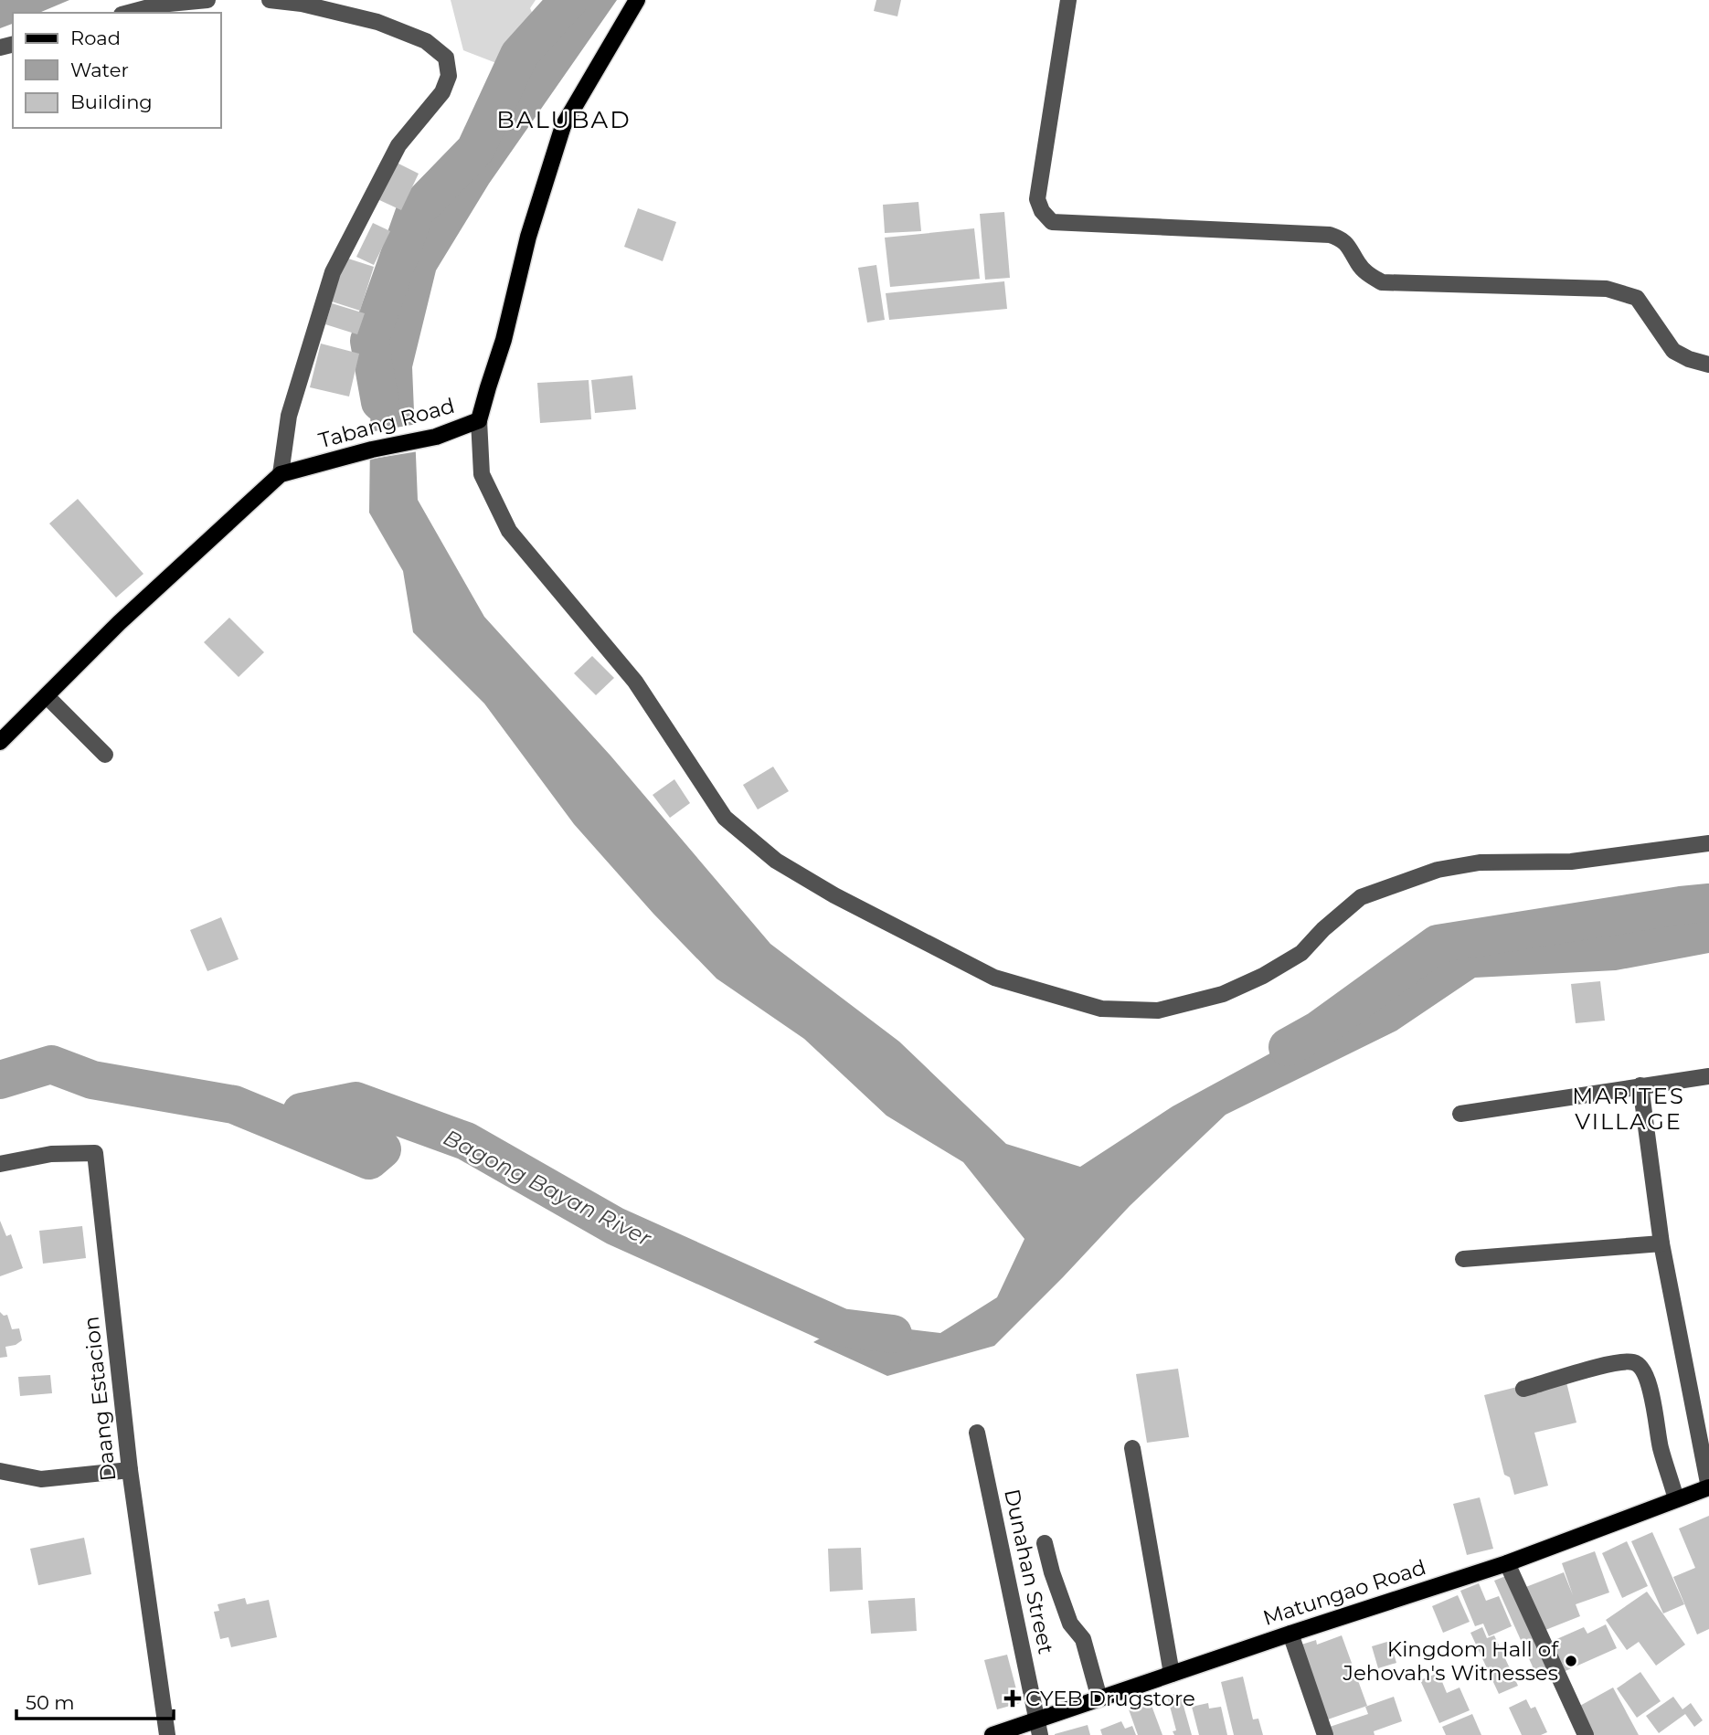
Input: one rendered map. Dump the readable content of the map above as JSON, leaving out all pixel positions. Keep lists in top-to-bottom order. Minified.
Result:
{"streets":{"main road":["Tabang Road","Matungao Road"],"street":["Daang Estacion","Dunahan Street"]},"crossings":[["Dunahan Street","Matungao Road"]],"districts":["BALUBAD","MARITES VILLAGE"],"water":["Bagong Bayan River"],"places":{"other":["Kingdom Hall of Jehovah's Witnesses"],"health":["CYEB Drugstore"]},"legend":["Road","Water","Building"],"scale_bar":"50 m"}
